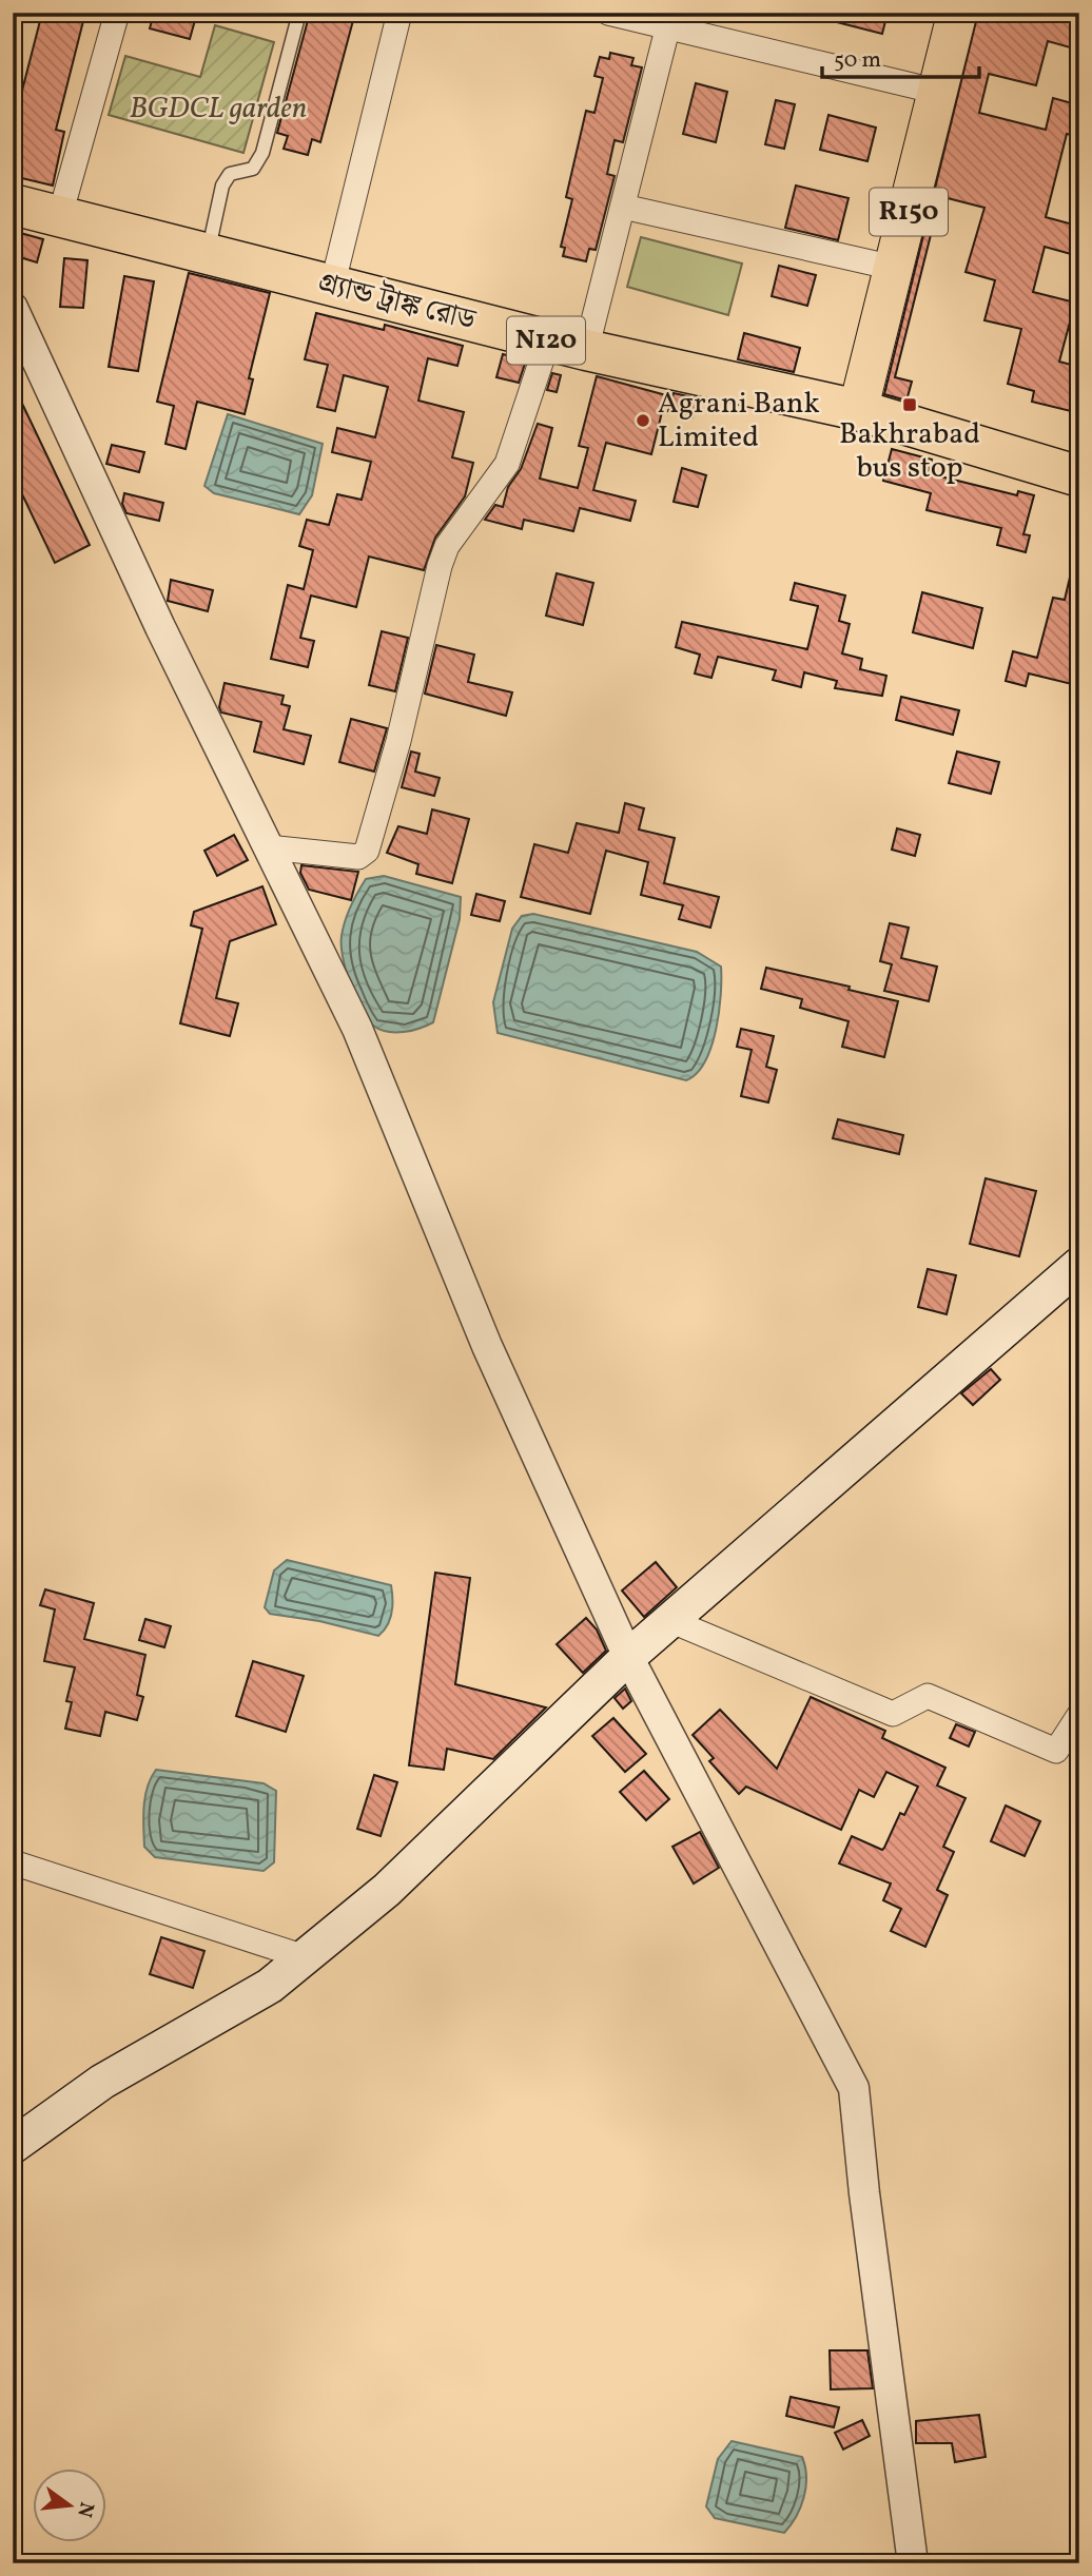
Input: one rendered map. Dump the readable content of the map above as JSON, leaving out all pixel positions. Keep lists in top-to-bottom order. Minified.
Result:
{"streets":{"highway":["গ্র্যান্ড ট্রাঙ্ক রোড","N120"],"main road":["R150"]},"crossings":[["R150","গ্র্যান্ড ট্রাঙ্ক রোড"]],"parks":["BGDCL garden"],"places":{"transit":["Bakhrabad bus stop"],"other":["Agrani Bank Limited"]},"scale_bar":"50 m","north":"right"}
